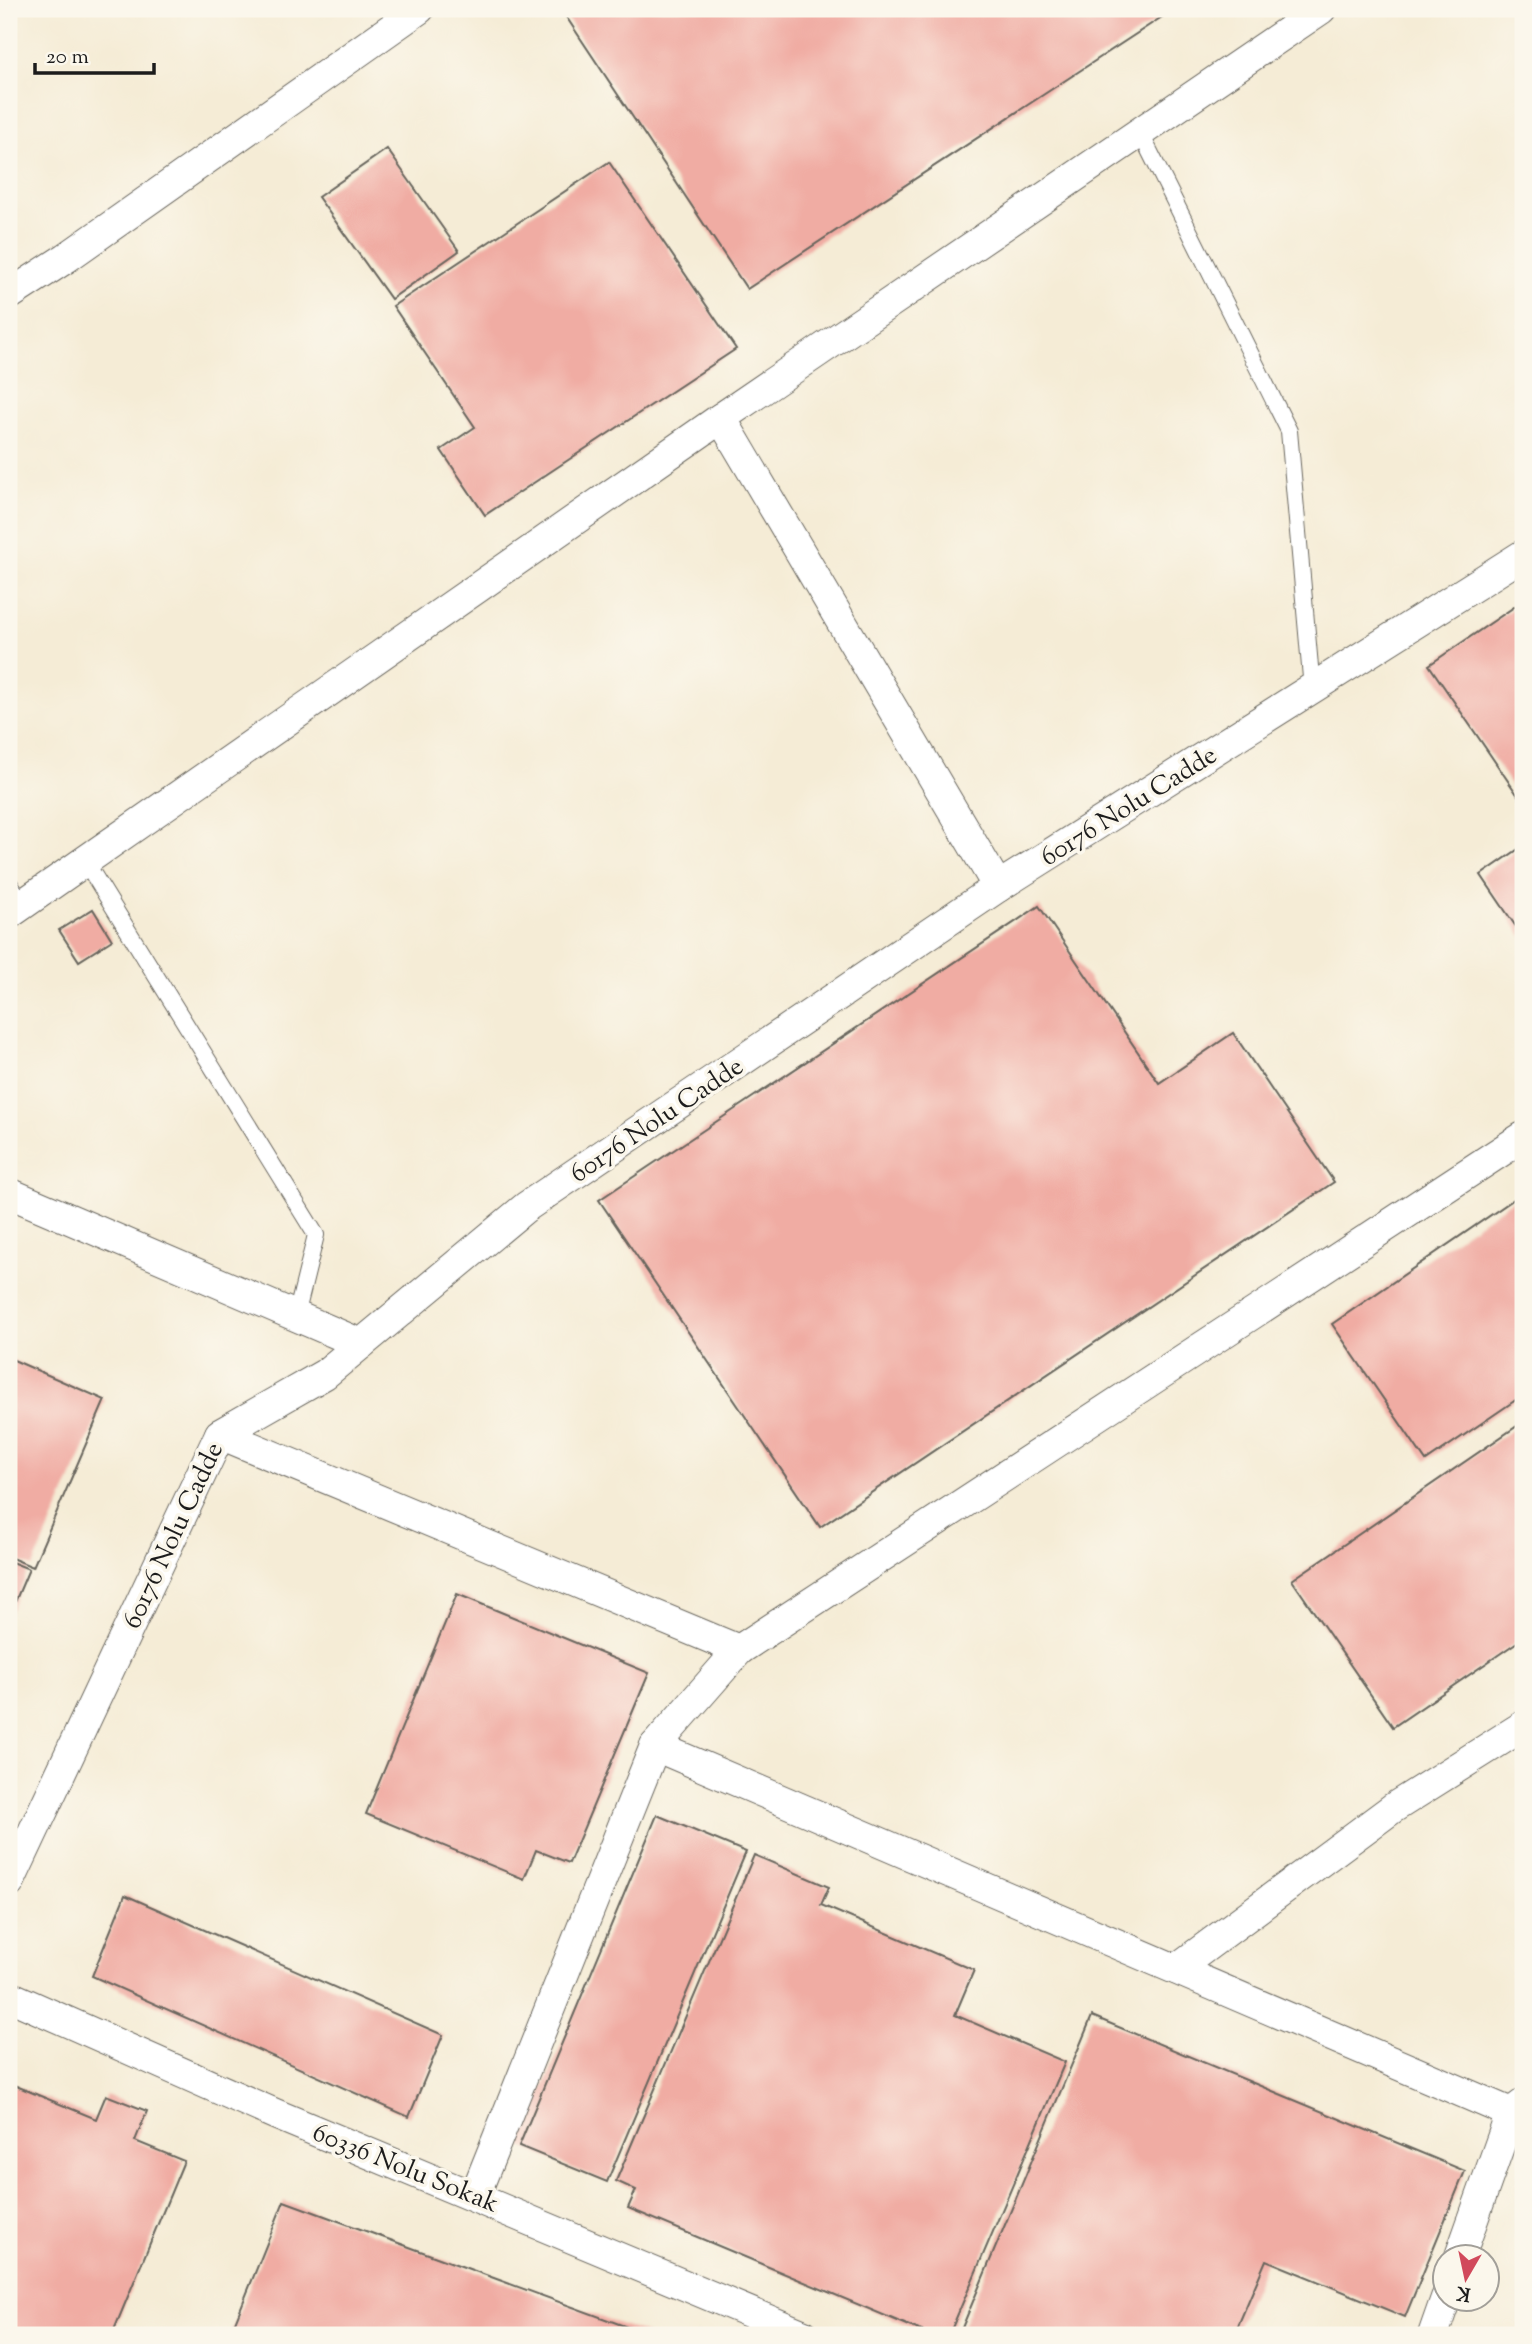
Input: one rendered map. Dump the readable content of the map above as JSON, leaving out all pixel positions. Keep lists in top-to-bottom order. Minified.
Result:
{"streets":{"street":["60176 Nolu Cadde","60336 Nolu Sokak"]},"scale_bar":"20 m","north":"bottom"}
